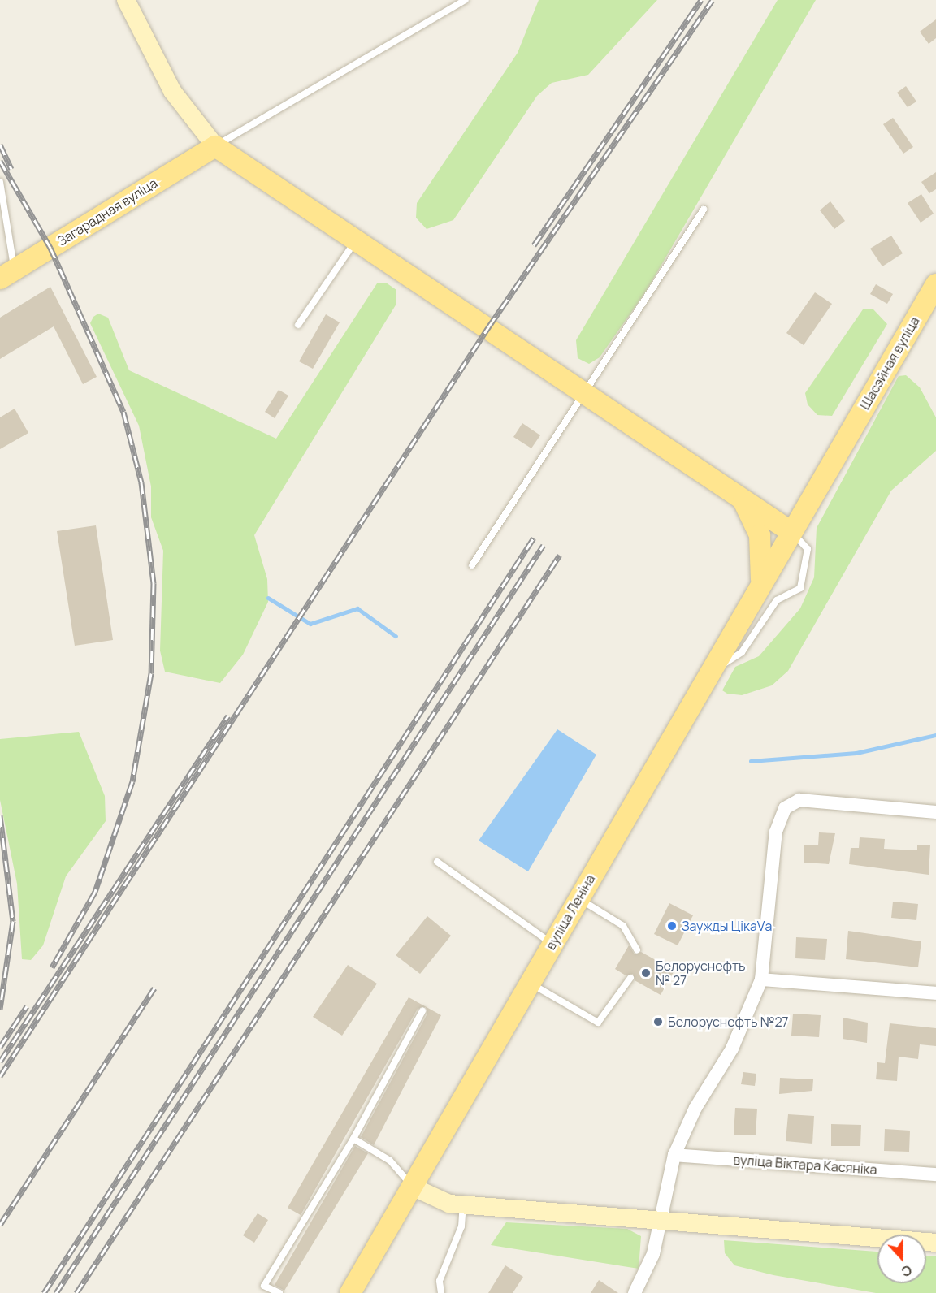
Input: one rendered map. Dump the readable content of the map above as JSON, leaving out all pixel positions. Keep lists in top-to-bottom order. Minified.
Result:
{"streets":{"main road":["Загарадная вуліца","Шасэйная вуліца","вуліца Леніна"],"street":["вуліца Віктара Касяніка"]},"crossings":[["Шасэйная вуліца","вуліца Леніна"]],"places":["Заужды ЦікаVа","Белоруснефть № 27","Белоруснефть №27"],"north":"bottom"}
